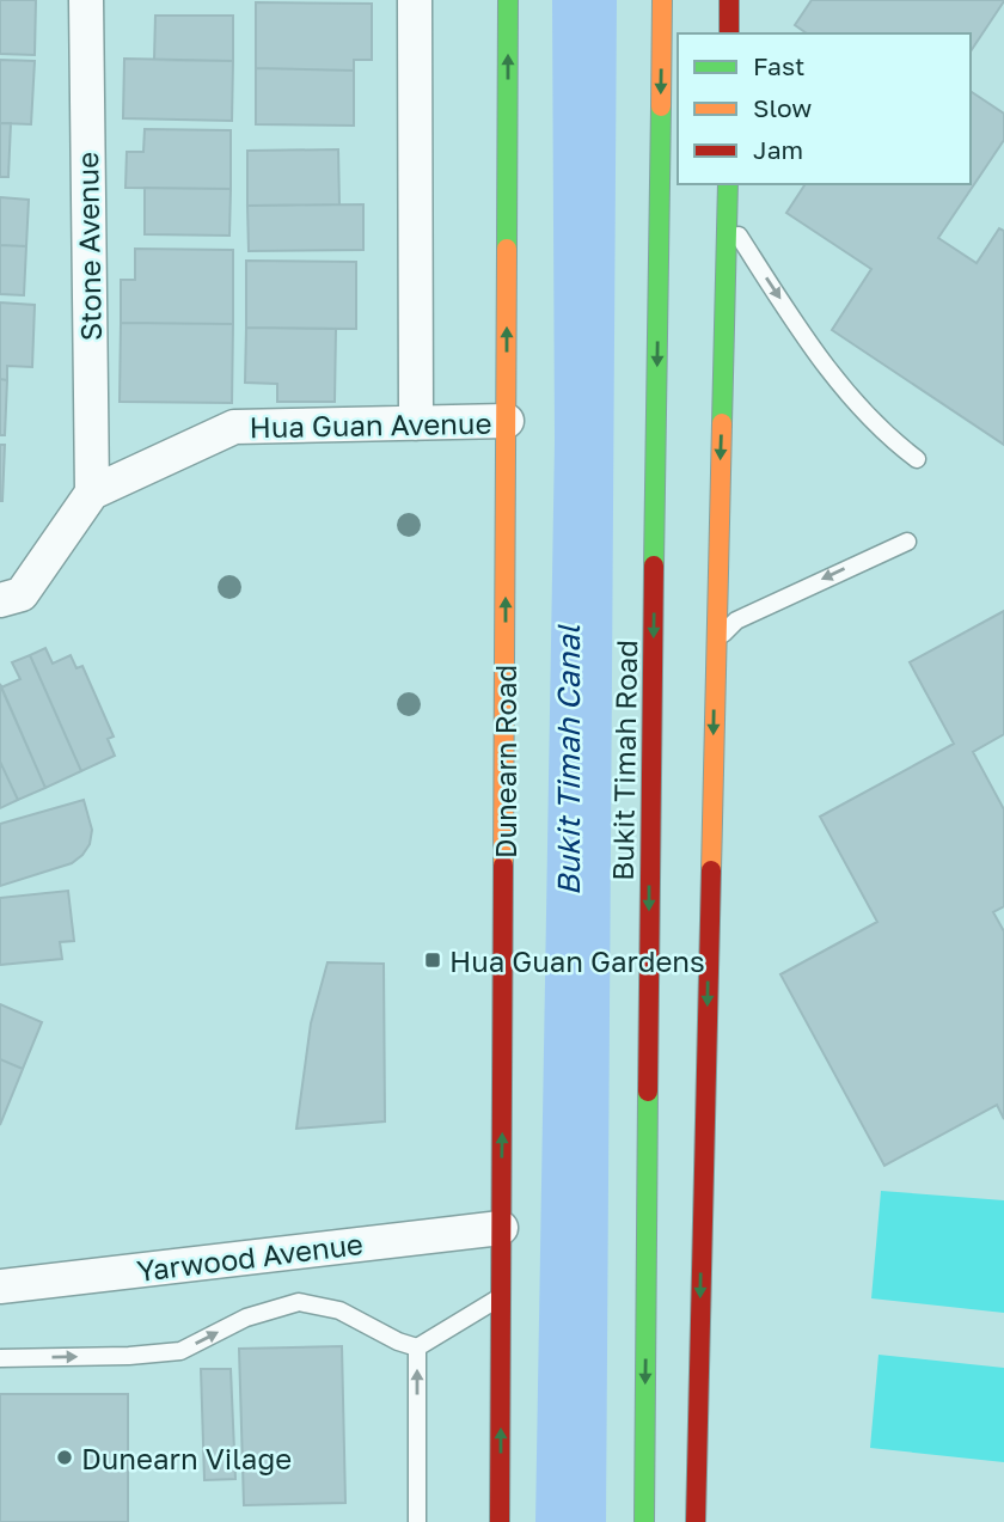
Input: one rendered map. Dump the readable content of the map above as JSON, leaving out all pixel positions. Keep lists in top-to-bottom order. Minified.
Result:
{"streets":{"highway":["Bukit Timah Road","Dunearn Road"],"street":["Stone Avenue","Hua Guan Avenue","Yarwood Avenue"]},"crossings":[["Stone Avenue","Hua Guan Avenue"],["Hua Guan Avenue","Dunearn Road"],["Dunearn Road","Yarwood Avenue"]],"one_way":["Dunearn Road"],"water":["Bukit Timah Canal"],"places":{"transit":["Hua Guan Gardens"],"other":["Dunearn Vilage"]},"legend":["Fast","Slow","Jam"]}
